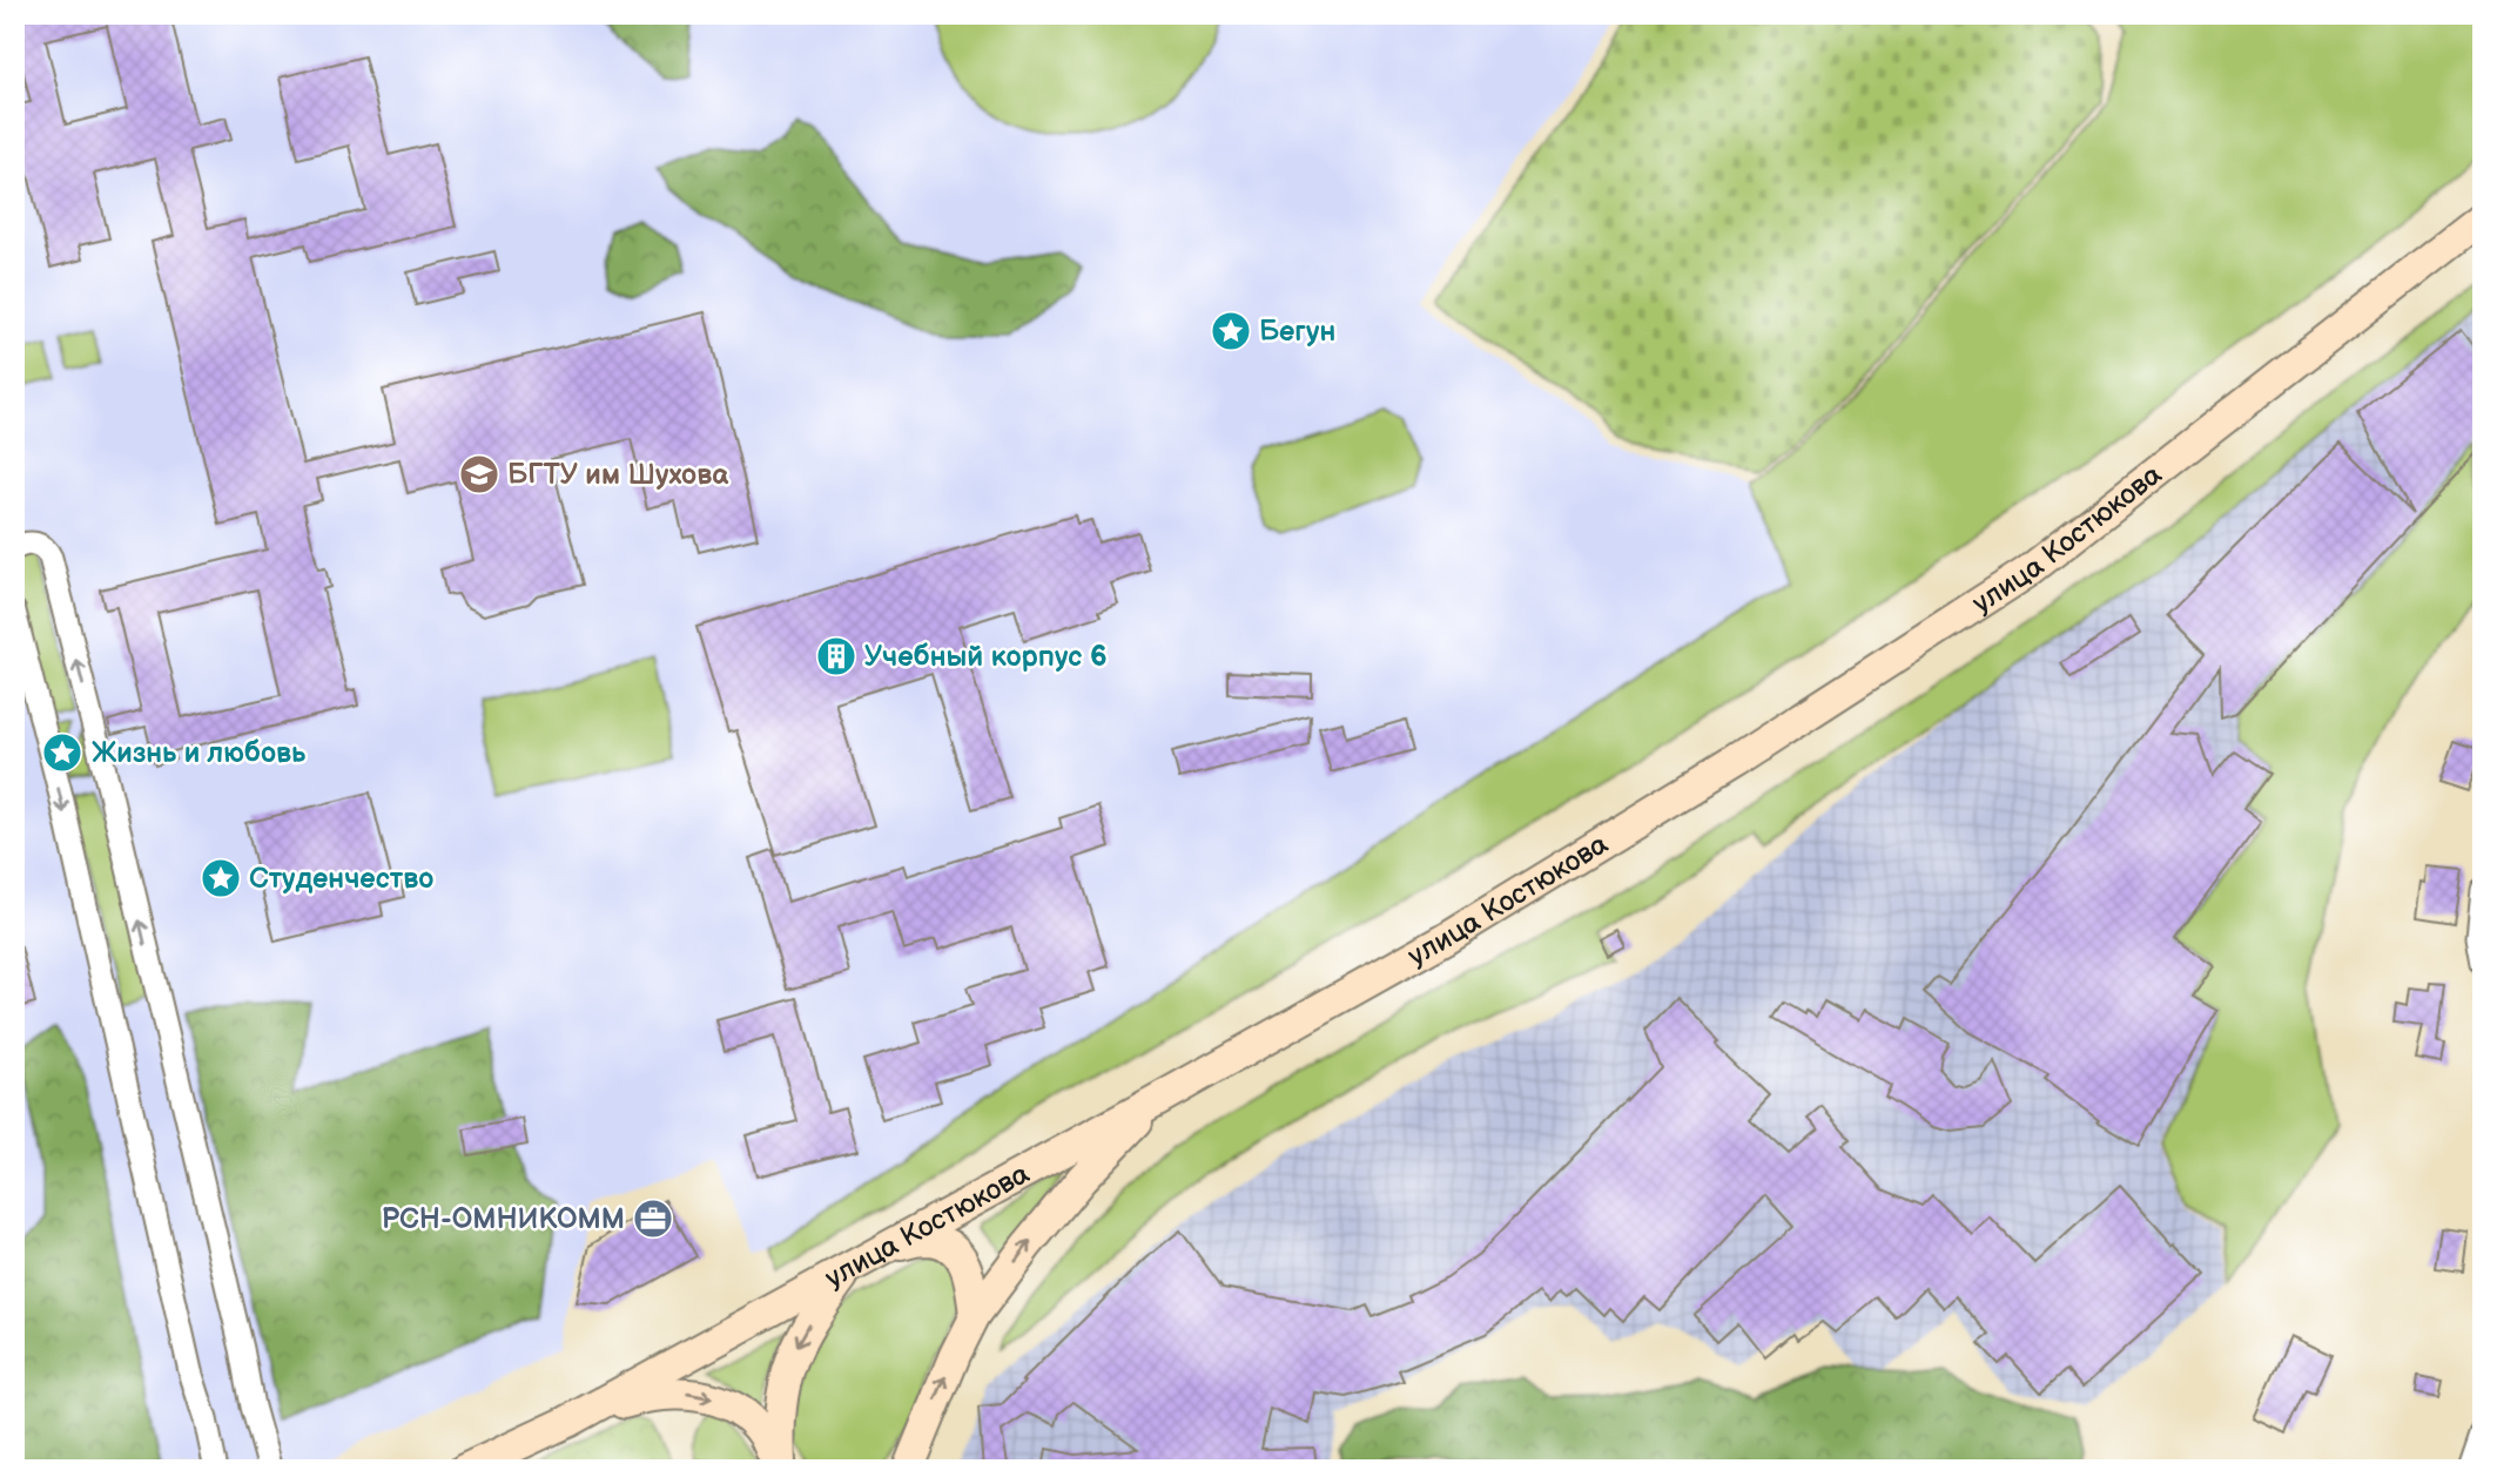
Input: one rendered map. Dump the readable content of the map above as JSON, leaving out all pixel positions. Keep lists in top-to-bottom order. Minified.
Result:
{"streets":{"main road":["улица Костюкова"]},"places":{"place":["Бегун","Жизнь и любовь","Студенчество"],"school or university":["БГТУ им Шухова"],"building":["Учебный корпус 6"],"office":["РСН-ОМНИКОММ"]}}
